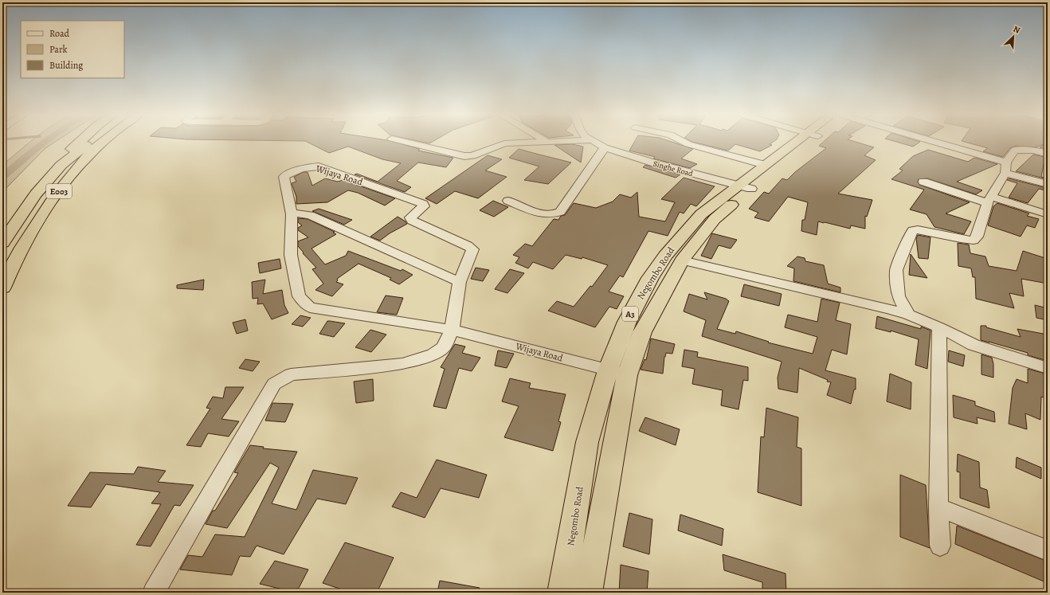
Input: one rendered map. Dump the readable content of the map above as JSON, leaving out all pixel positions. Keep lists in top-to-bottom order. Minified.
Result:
{"streets":{"highway":["E003","Negombo Road","A3"],"street":["Singhe Road","Wijaya Road"]},"crossings":[["Singhe Road","Negombo Road"],["Wijaya Road","Negombo Road"]],"legend":["Road","Park","Building"],"north":"top right"}
